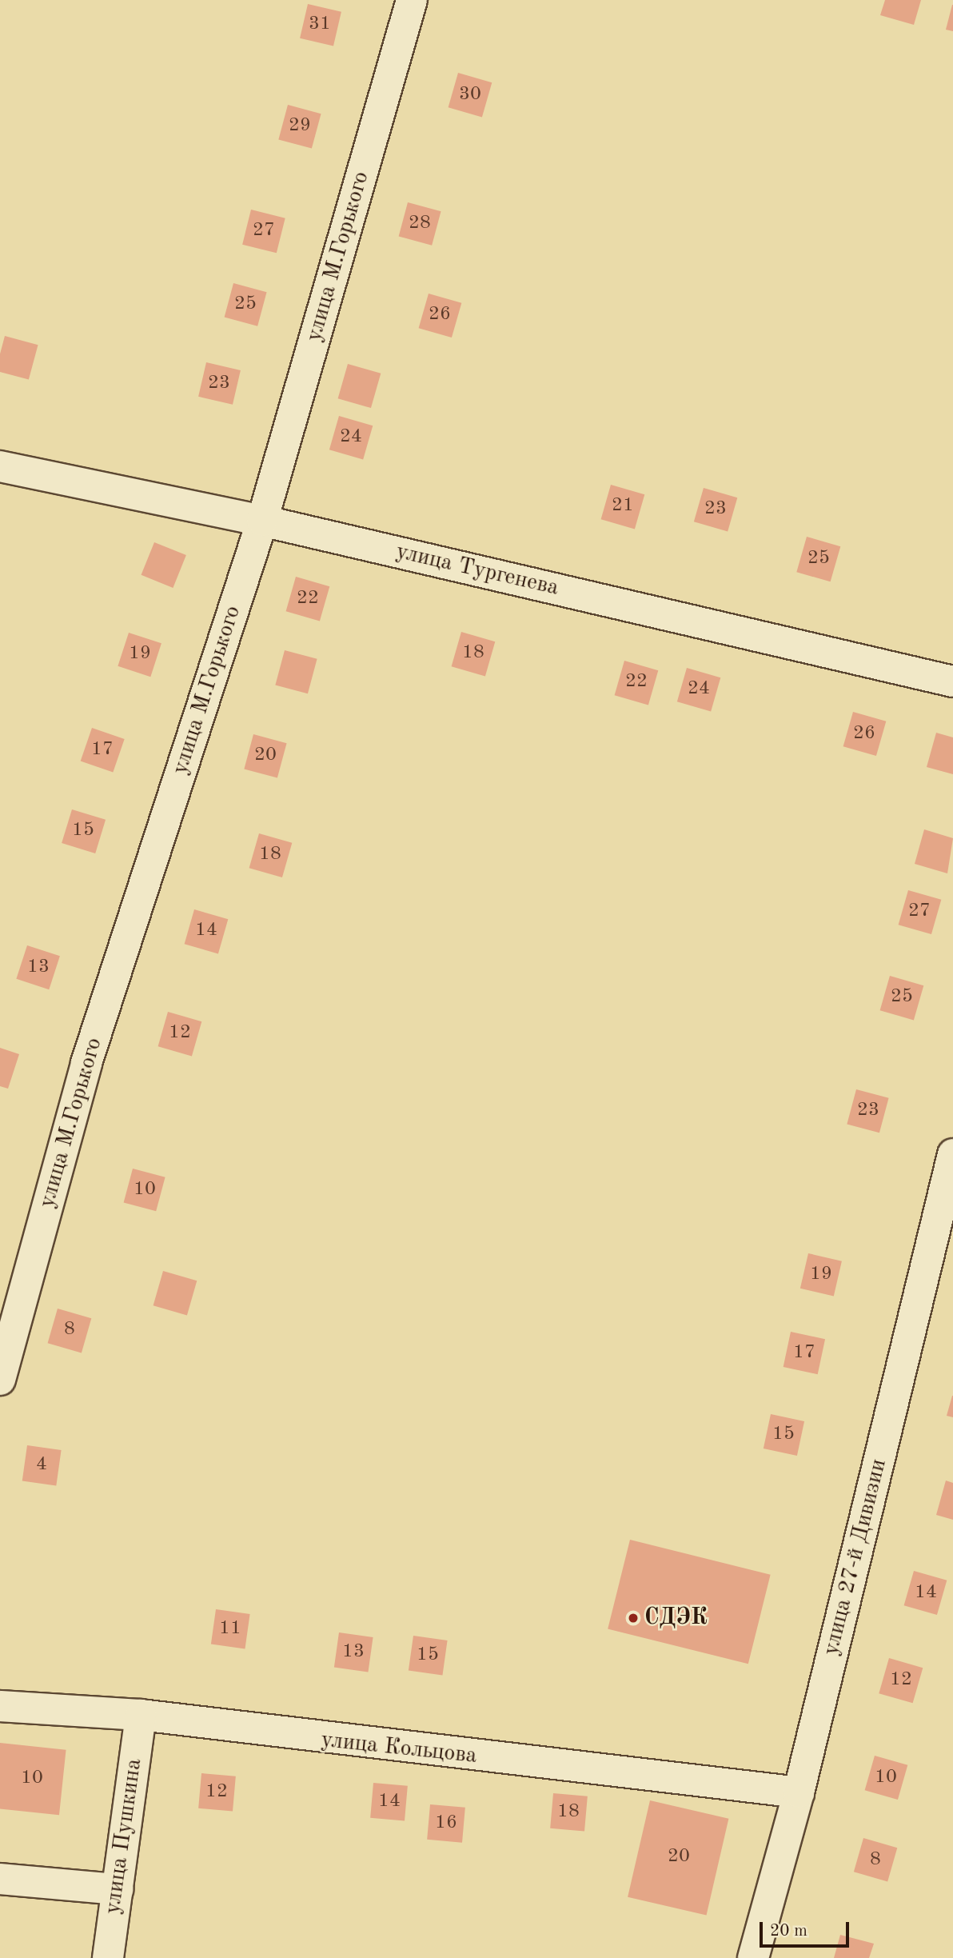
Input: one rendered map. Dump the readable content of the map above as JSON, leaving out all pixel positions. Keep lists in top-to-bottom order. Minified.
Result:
{"streets":{"street":["улица М.Горького","улица Тургенева","улица 27-й Дивизии","улица Кольцова","улица Пушкина"]},"crossings":[["улица М.Горького","улица Тургенева"],["улица 27-й Дивизии","улица Кольцова"],["улица Кольцова","улица Пушкина"]],"places":["СДЭК"],"house_numbers":["31","30","29","28","27","25","26","23","24","21","23","25","22","18","19","22","24","26","17","20","15","18","27","14","13","25","12","23","10","19","8","17","15","4","14","11","13","15","12","10","10","12","14","18","16","20","8"],"scale_bar":"20 m"}
